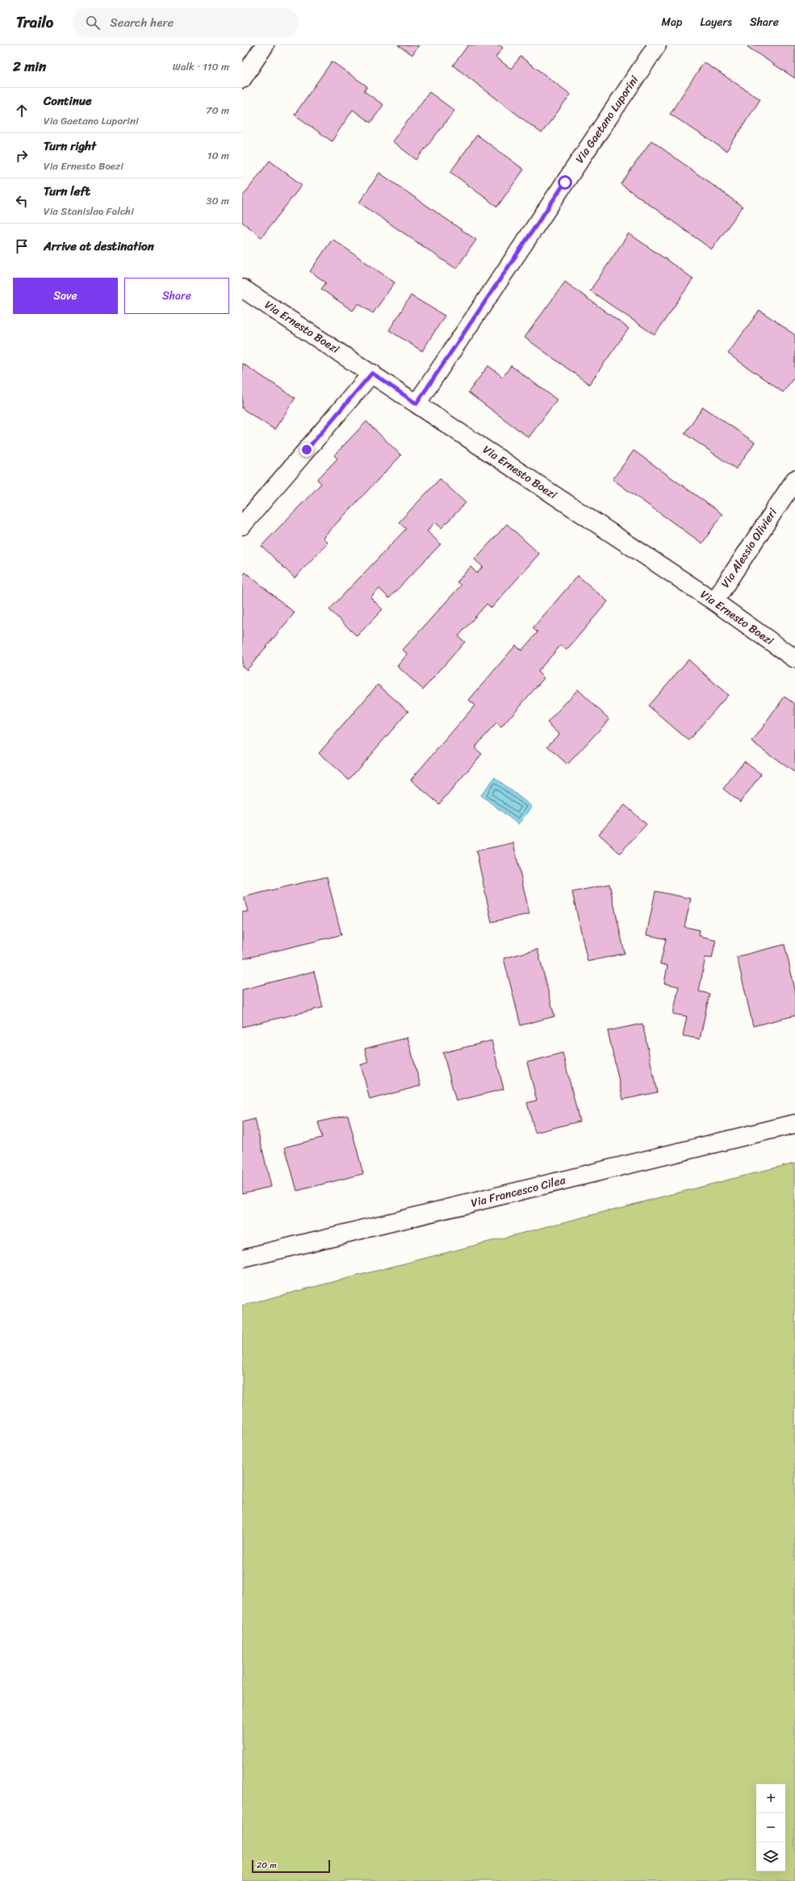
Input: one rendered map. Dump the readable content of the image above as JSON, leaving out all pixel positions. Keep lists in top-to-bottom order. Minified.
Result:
{"streets":{"street":["Via Gaetano Luporini","Via Ernesto Boezi","Via Alessio Olivieri","Via Francesco Cilea"]},"crossings":[["Via Gaetano Luporini","Via Ernesto Boezi"],["Via Ernesto Boezi","Via Alessio Olivieri"]],"scale_bar":"20 m","page":{"header":"Trailo","search":"Search here","nav":["Map","Layers","Share"],"heading":["2 min","Walk · 110 m"],"list":[["Continue","Via Gaetano Luporini","70 m"],["Turn right","Via Ernesto Boezi","10 m"],["Turn left","Via Stanislao Falchi","30 m"],"Arrive at destination"],"buttons":["Save","Share"],"map_buttons":["+","−"],"scale":"20 m"}}
